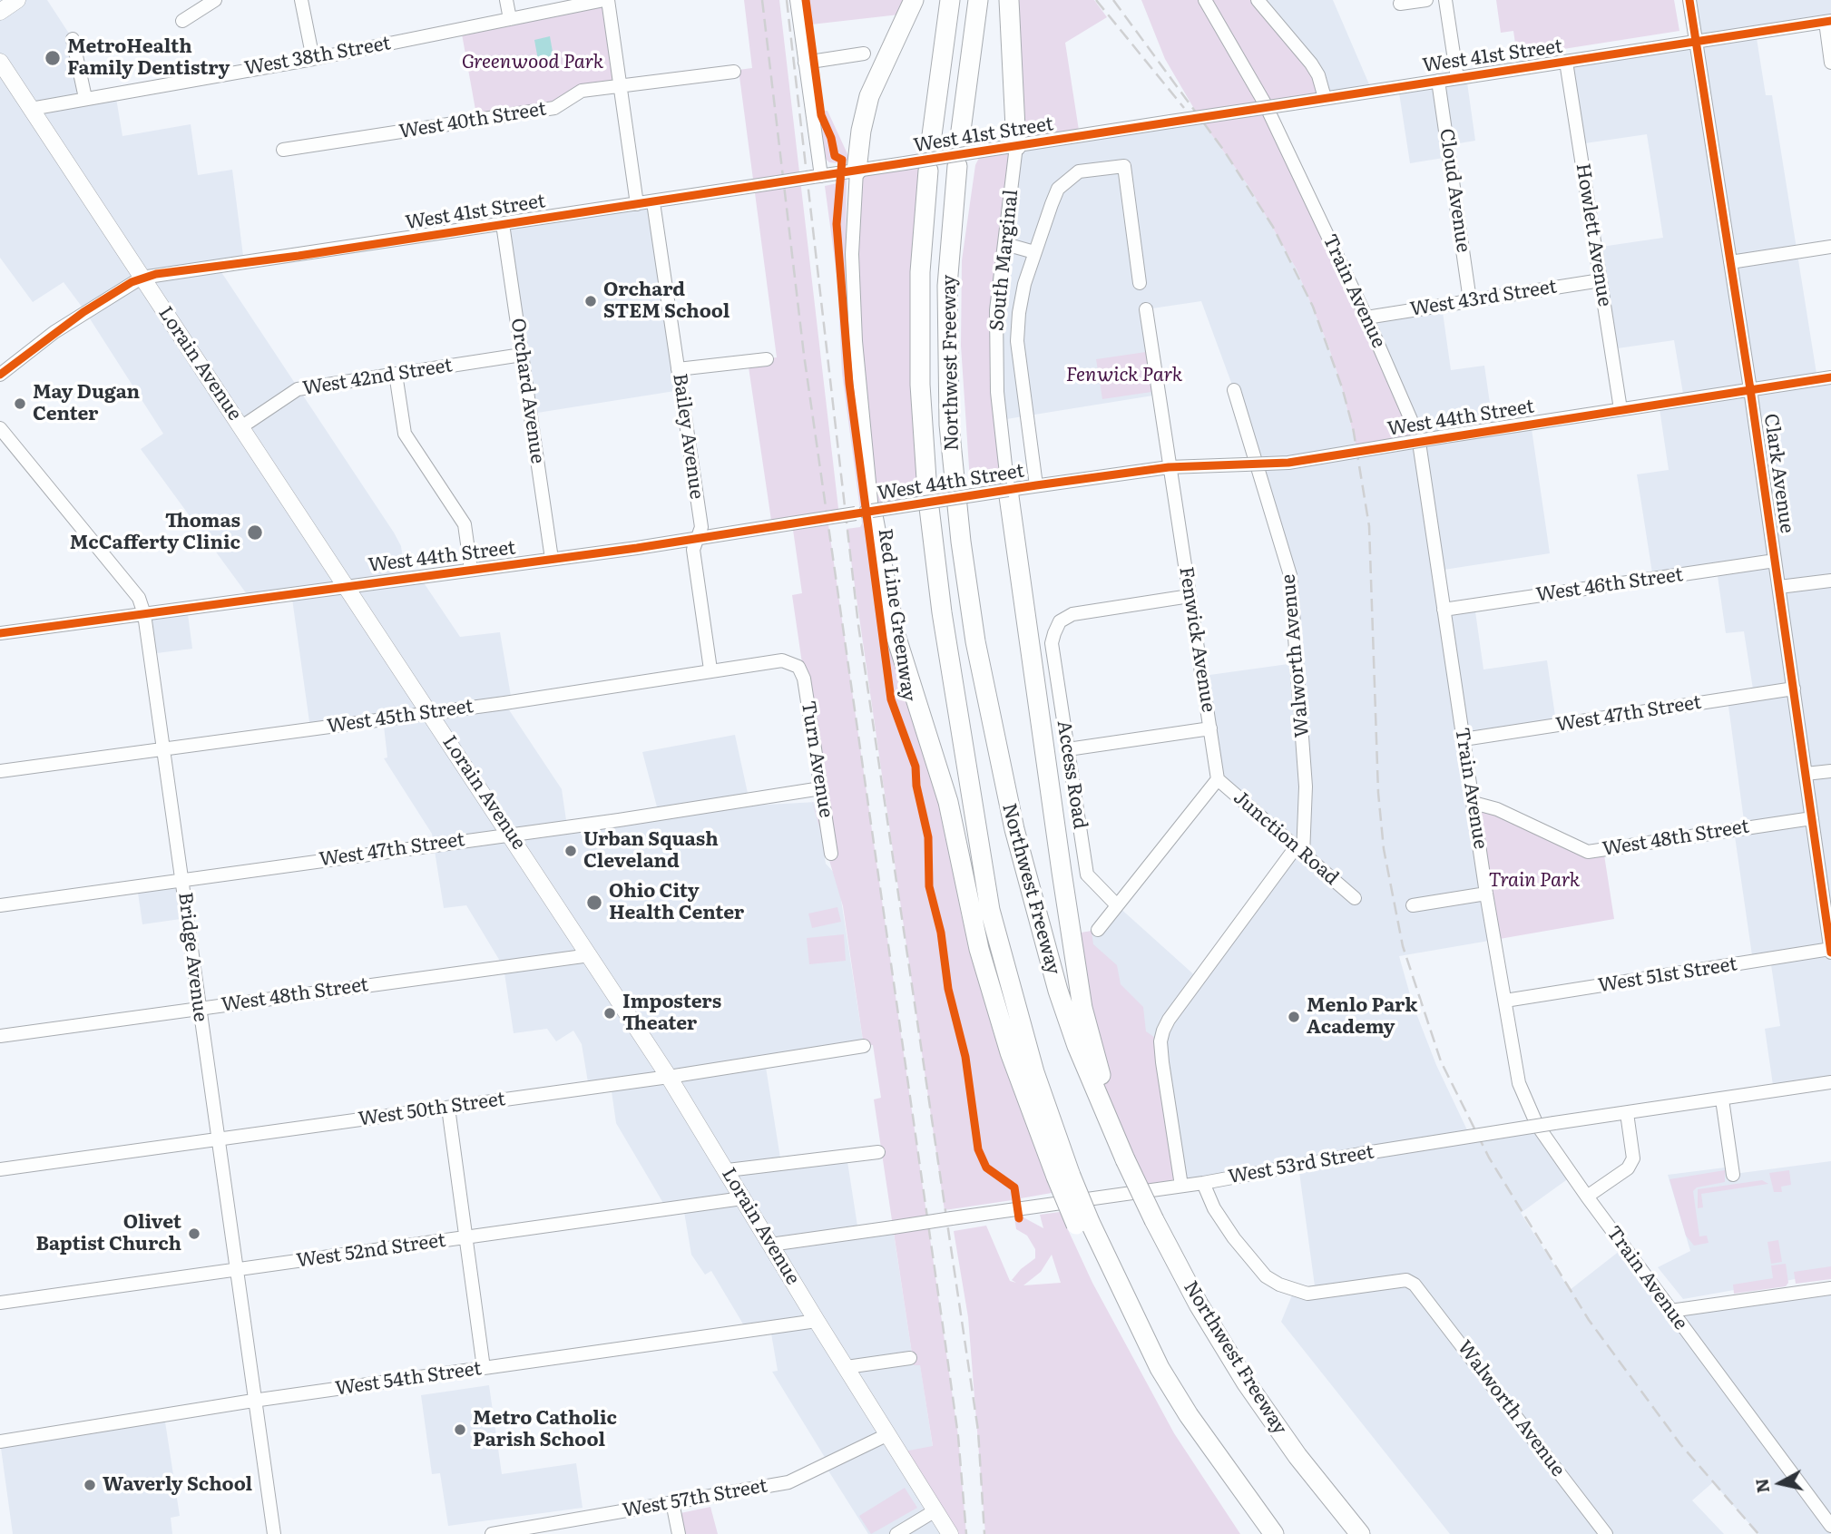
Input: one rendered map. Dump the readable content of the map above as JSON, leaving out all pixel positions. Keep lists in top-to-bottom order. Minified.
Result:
{"streets":{"highway":["Northwest Freeway"],"main road":["Lorain Avenue"],"street":["West 38th Street","West 41st Street","West 40th Street","Cloud Avenue","Howlett Avenue","South Marginal","Train Avenue","West 43rd Street","West 42nd Street","Orchard Avenue","West 44th Street","Bailey Avenue","Clark Avenue","West 46th Street","Fenwick Avenue","Walworth Avenue","West 47th Street","West 45th Street","Turn Avenue","Access Road","Junction Road","West 48th Street","Bridge Avenue","West 51st Street","West 50th Street","West 53rd Street","West 52nd Street","West 54th Street","West 57th Street"],"cycle path":["Red Line Greenway"]},"crossings":[["West 38th Street","Lorain Avenue"],["West 41st Street","Cloud Avenue"],["West 41st Street","Howlett Avenue"],["West 41st Street","South Marginal"],["West 41st Street","Lorain Avenue"],["West 41st Street","Orchard Avenue"],["West 41st Street","Bailey Avenue"],["West 41st Street","Clark Avenue"],["Cloud Avenue","West 43rd Street"],["Howlett Avenue","West 43rd Street"],["Howlett Avenue","West 44th Street"],["South Marginal","West 44th Street"],["Train Avenue","West 43rd Street"],["Train Avenue","West 46th Street"],["Train Avenue","West 47th Street"],["Train Avenue","West 48th Street"],["Train Avenue","West 51st Street"],["Lorain Avenue","West 42nd Street"],["Lorain Avenue","West 44th Street"],["Lorain Avenue","West 47th Street"],["Lorain Avenue","West 45th Street"],["Lorain Avenue","West 48th Street"],["Lorain Avenue","West 50th Street"],["Lorain Avenue","West 53rd Street"],["Lorain Avenue","West 52nd Street"],["Lorain Avenue","West 54th Street"],["Lorain Avenue","West 57th Street"],["West 42nd Street","Orchard Avenue"],["Orchard Avenue","West 44th Street"],["West 44th Street","Bailey Avenue"],["West 44th Street","Clark Avenue"],["West 44th Street","Fenwick Avenue"],["West 44th Street","Bridge Avenue"],["Bailey Avenue","West 45th Street"],["Clark Avenue","West 46th Street"],["Clark Avenue","West 47th Street"],["Clark Avenue","West 48th Street"],["Clark Avenue","West 51st Street"],["Fenwick Avenue","Access Road"],["Fenwick Avenue","Junction Road"],["Walworth Avenue","Junction Road"],["Walworth Avenue","West 53rd Street"],["West 47th Street","Turn Avenue"],["West 47th Street","Bridge Avenue"],["West 45th Street","Turn Avenue"],["West 45th Street","Bridge Avenue"],["West 48th Street","Bridge Avenue"],["Bridge Avenue","West 50th Street"],["Bridge Avenue","West 52nd Street"],["Bridge Avenue","West 54th Street"]],"parks":["Greenwood Park","Fenwick Park","Train Park"],"places":["MetroHealth Family Dentistry","Orchard STEM School","May Dugan Center","Thomas McCafferty Clinic","Urban Squash Cleveland","Ohio City Health Center","Imposters Theater","Menlo Park Academy","Olivet Baptist Church","Metro Catholic Parish School","Waverly School"],"north":"left"}
